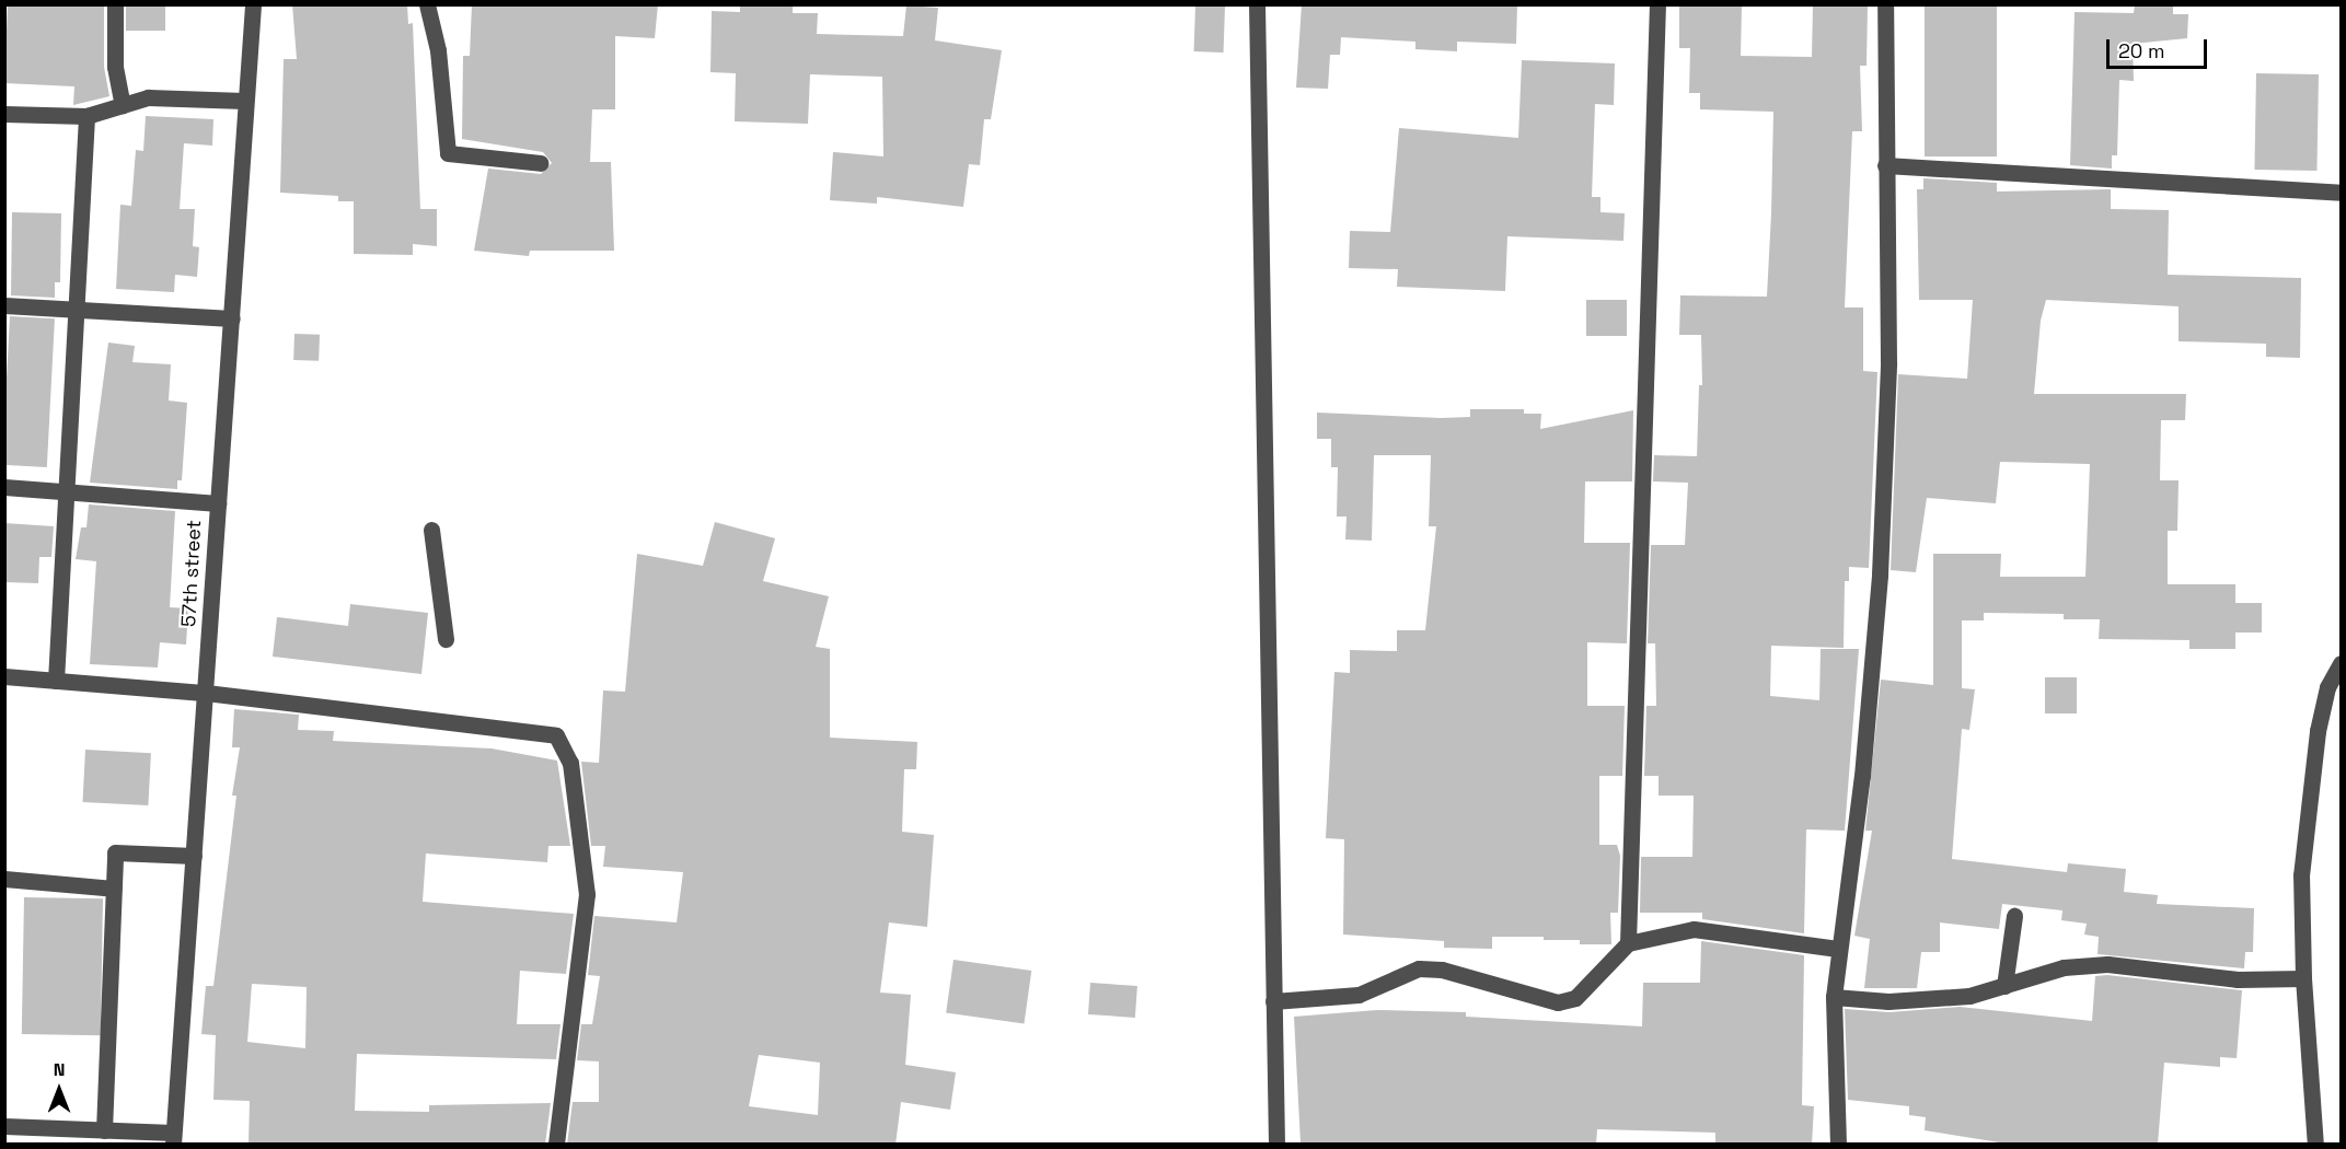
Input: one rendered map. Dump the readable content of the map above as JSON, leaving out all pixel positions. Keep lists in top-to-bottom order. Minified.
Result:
{"streets":{"street":["57th street"]},"scale_bar":"20 m","north":"top"}
